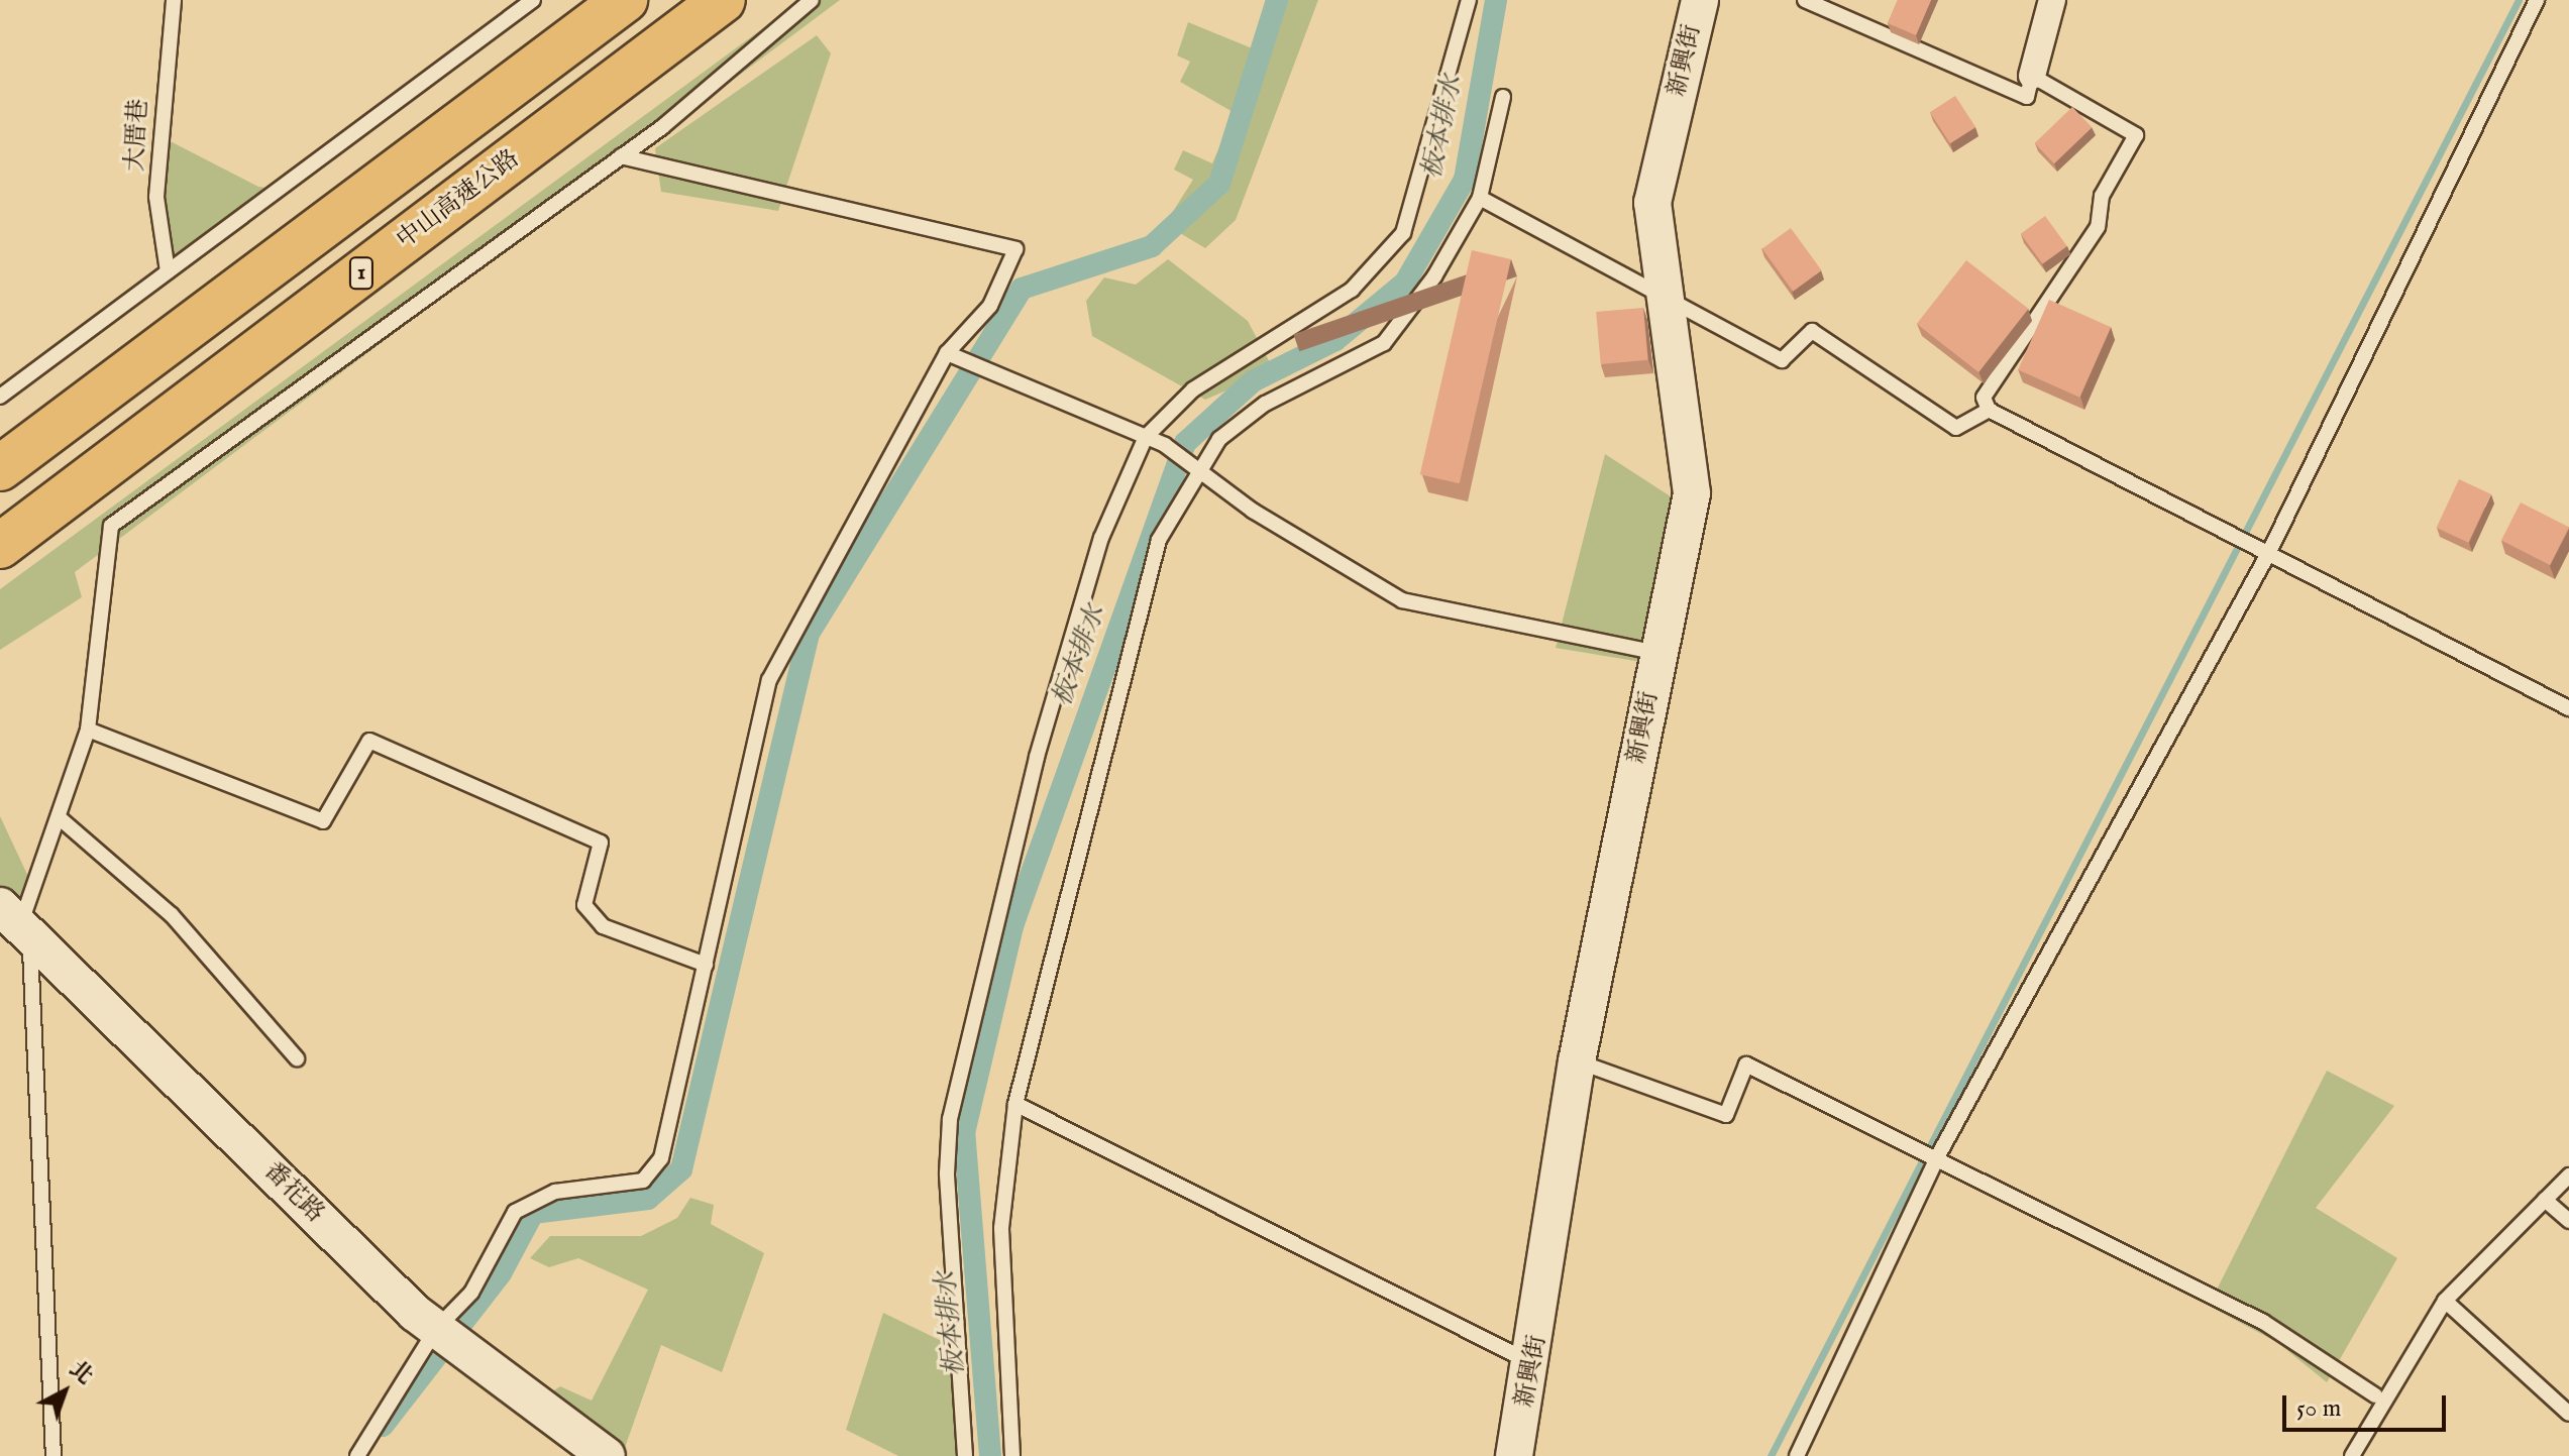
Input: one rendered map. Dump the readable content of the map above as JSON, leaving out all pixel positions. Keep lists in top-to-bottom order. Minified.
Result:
{"streets":{"highway":["中山高速公路","1"],"street":["新興街","番花路"],"lane":["大厝巷"]},"water":["板本排水"],"scale_bar":"50 m","north":"top right"}
